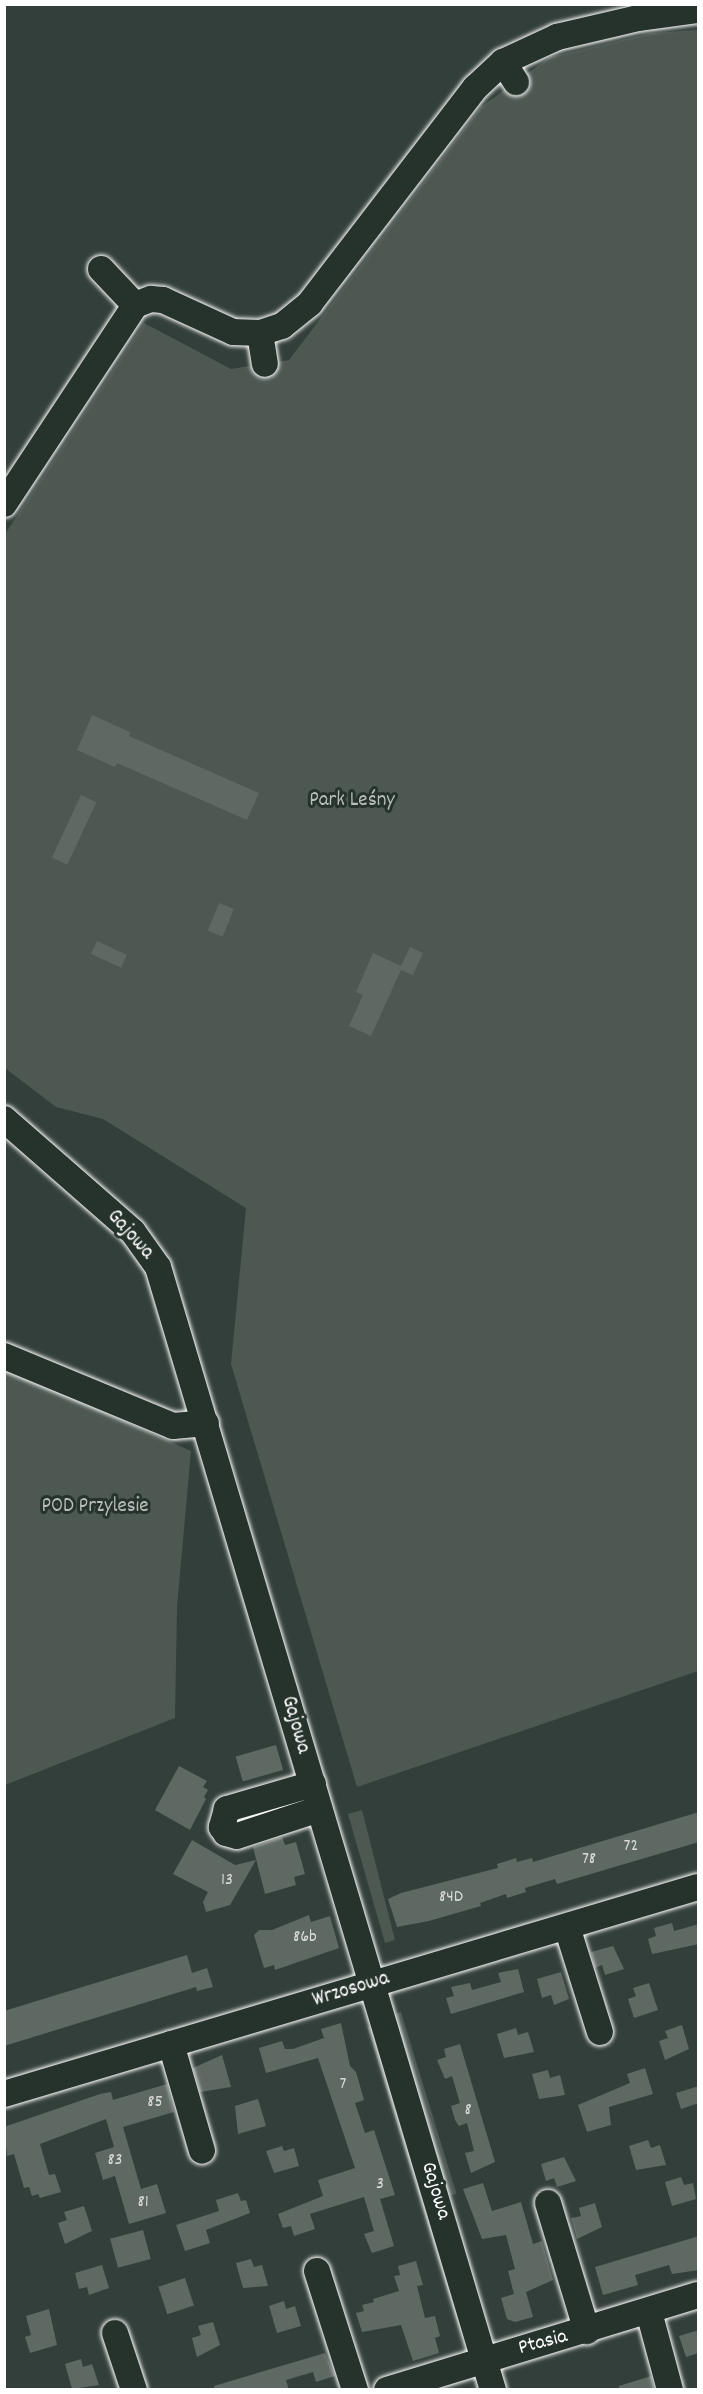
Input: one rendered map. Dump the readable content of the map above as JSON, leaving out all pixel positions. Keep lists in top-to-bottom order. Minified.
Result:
{"streets":{"street":["Gajowa","Wrzosowa","Ptasia"]},"crossings":[["Gajowa","Wrzosowa"],["Gajowa","Ptasia"]],"parks":["Park Leśny","POD Przylesie"],"house_numbers":["72","78","13","84D","86b","7","85","8","83","3","81"]}
